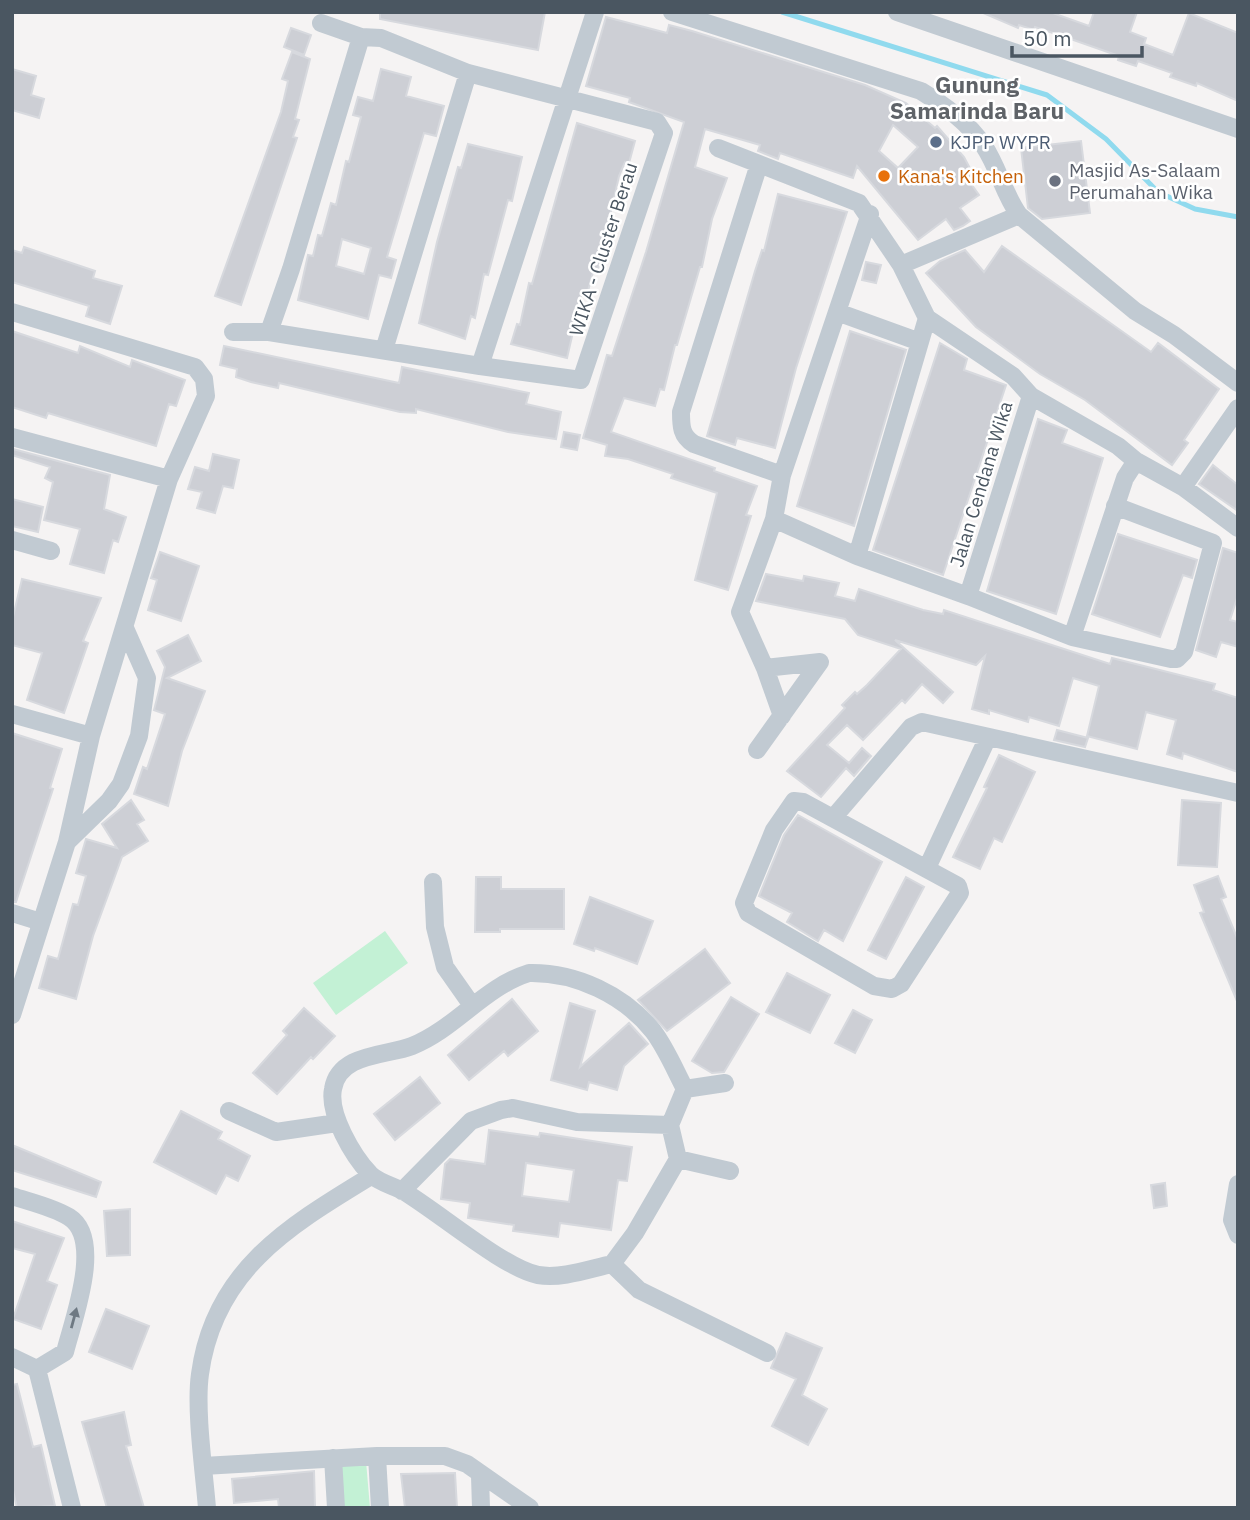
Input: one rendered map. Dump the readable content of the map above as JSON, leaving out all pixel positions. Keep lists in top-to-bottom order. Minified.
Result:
{"streets":{"street":["WIKA - Cluster Berau","Jalan Cendana Wika"]},"districts":["Gunung Samarinda Baru"],"places":["KJPP WYPR","Kana's Kitchen","Masjid As-Salaam Perumahan Wika"],"scale_bar":"50 m"}
